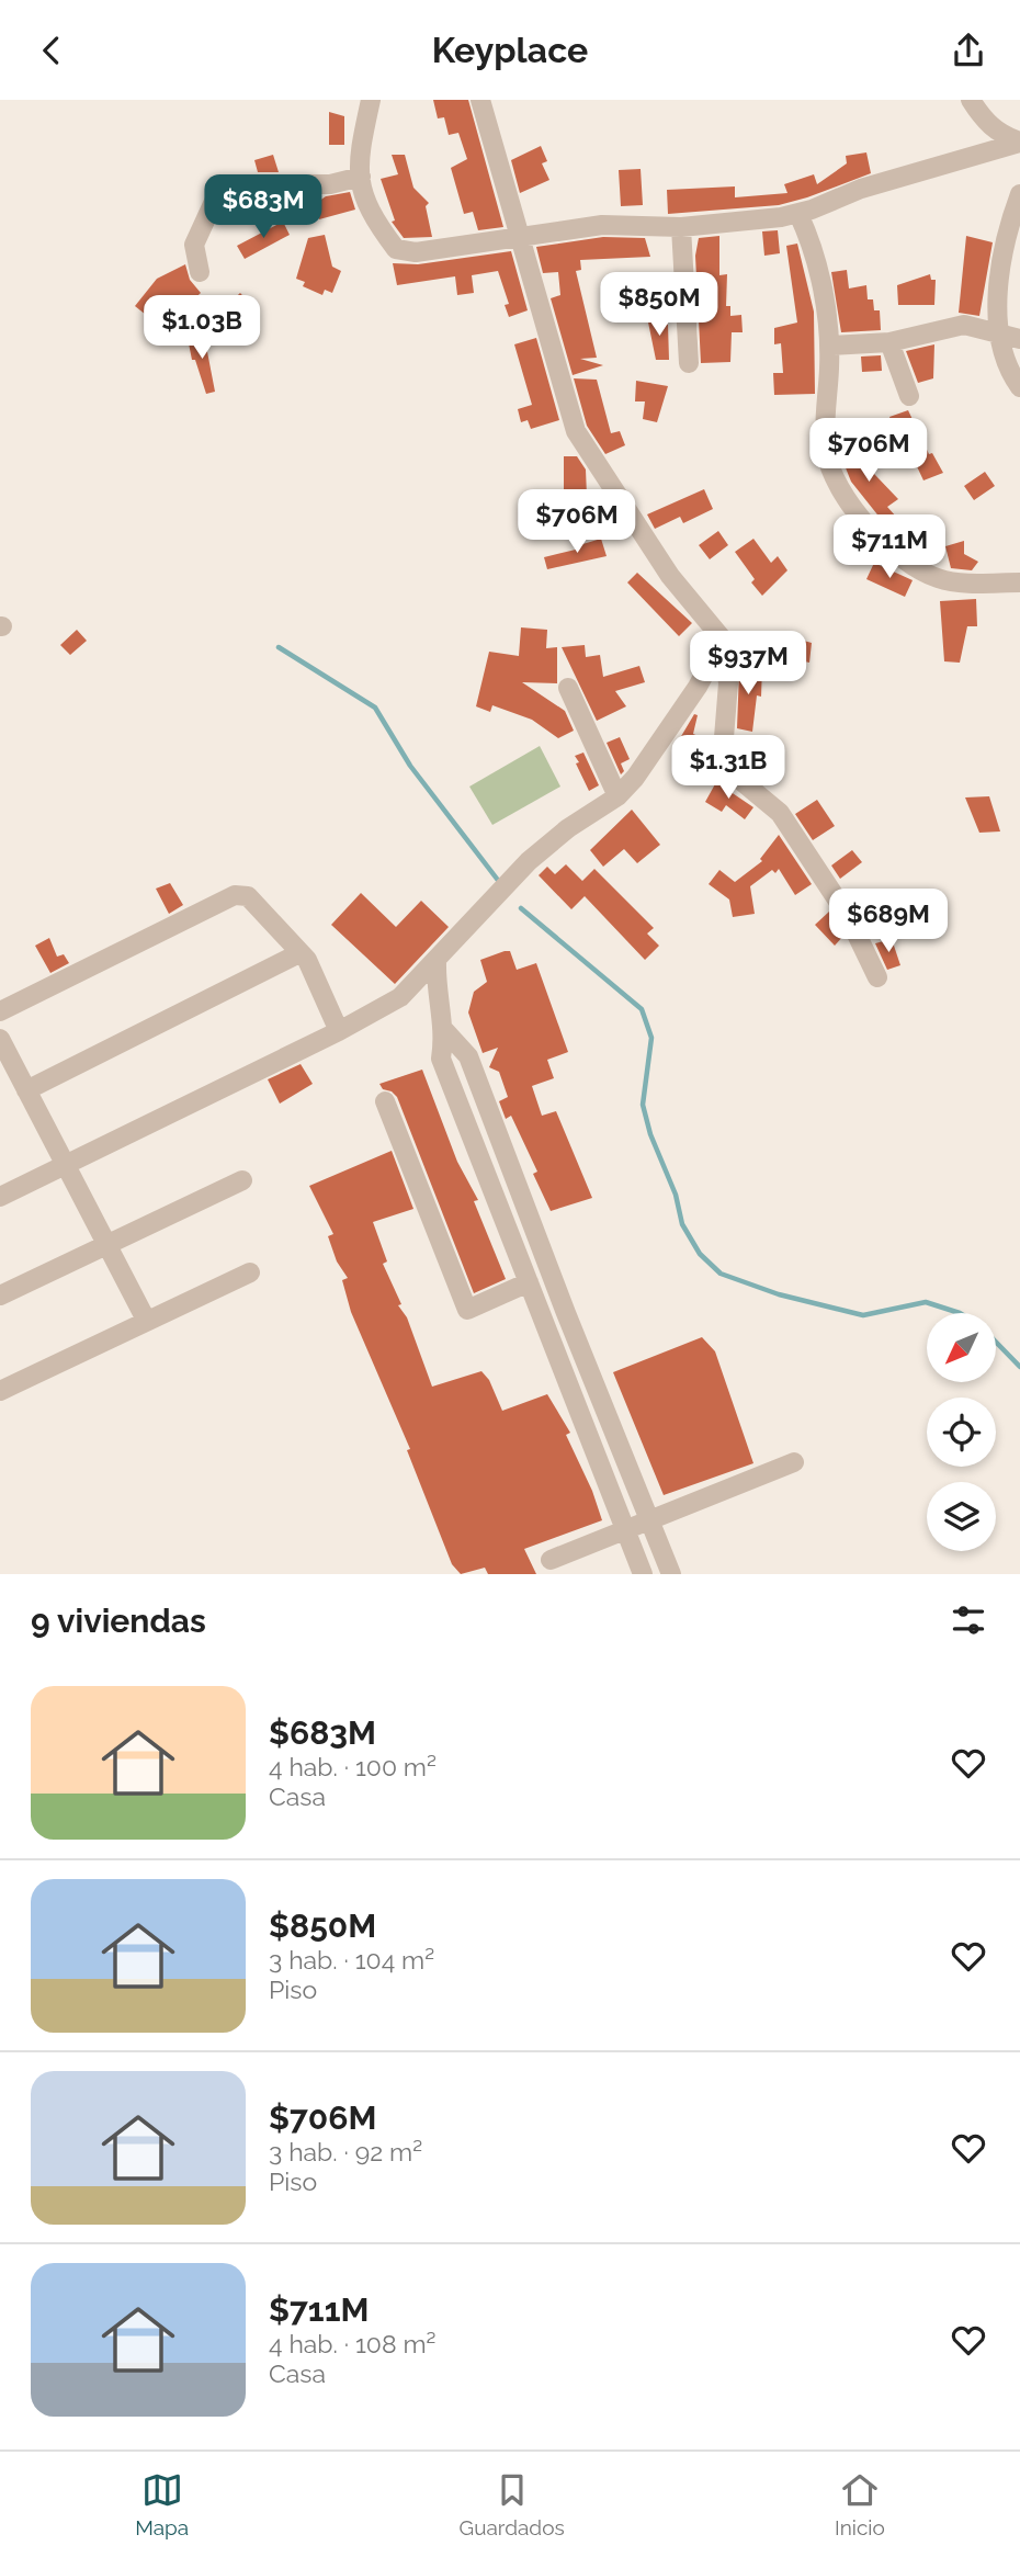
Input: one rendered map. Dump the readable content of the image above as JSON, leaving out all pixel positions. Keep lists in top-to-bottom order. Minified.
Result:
{"north":"bottom left","page":{"header":"Keyplace","price":["$683M","$850M","$1.03B","$706M","$706M","$711M","$937M","$1.31B","$689M"],"heading":"9 viviendas","list":[{"name":"$683M","note":"4 hab. · 100 m² · Casa"},{"name":"$850M","note":"3 hab. · 104 m² · Piso"},{"name":"$706M","note":"3 hab. · 92 m² · Piso"},{"name":"$711M","note":"4 hab. · 108 m² · Casa"}],"tabs":["Mapa","Guardados","Inicio"]}}
